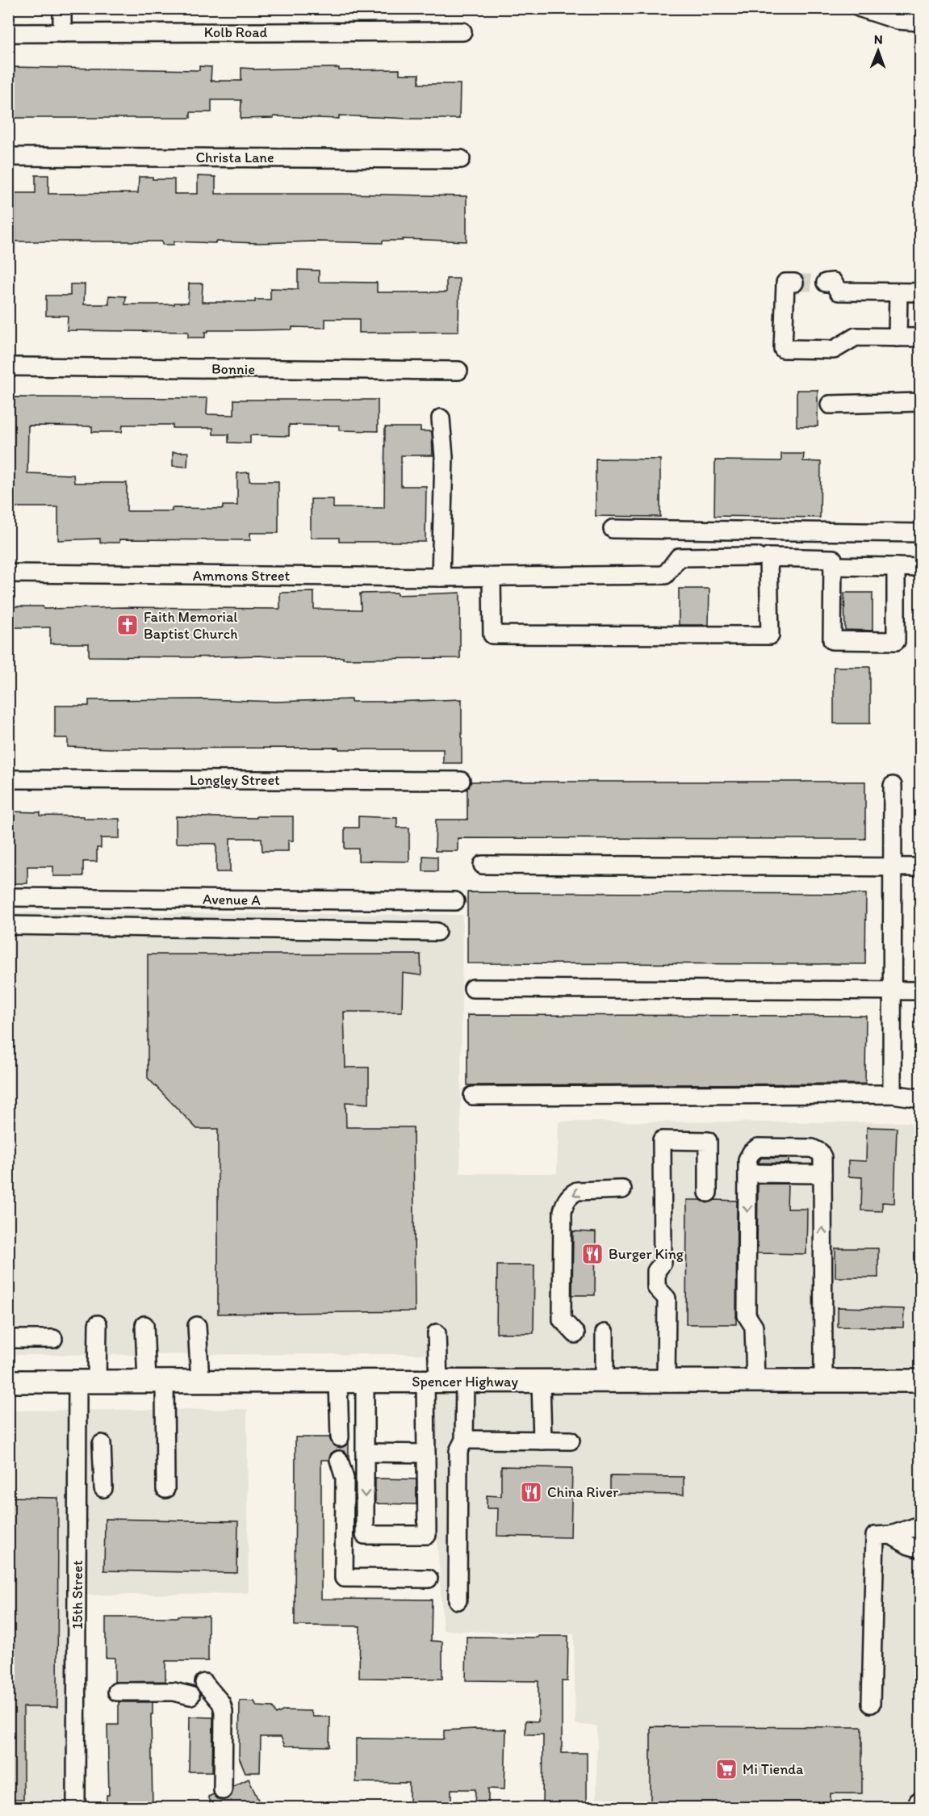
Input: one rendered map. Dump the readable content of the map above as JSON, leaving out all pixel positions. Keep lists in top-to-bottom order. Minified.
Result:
{"streets":{"main road":["Spencer Highway"],"street":["Kolb Road","Christa Lane","Bonnie","Ammons Street","Longley Street","Avenue A","15th Street"]},"crossings":[["Spencer Highway","15th Street"]],"places":{"church":["Faith Memorial Baptist Church"],"restaurant":["Burger King","China River"],"supermarket":["Mi Tienda"]},"north":"top"}
